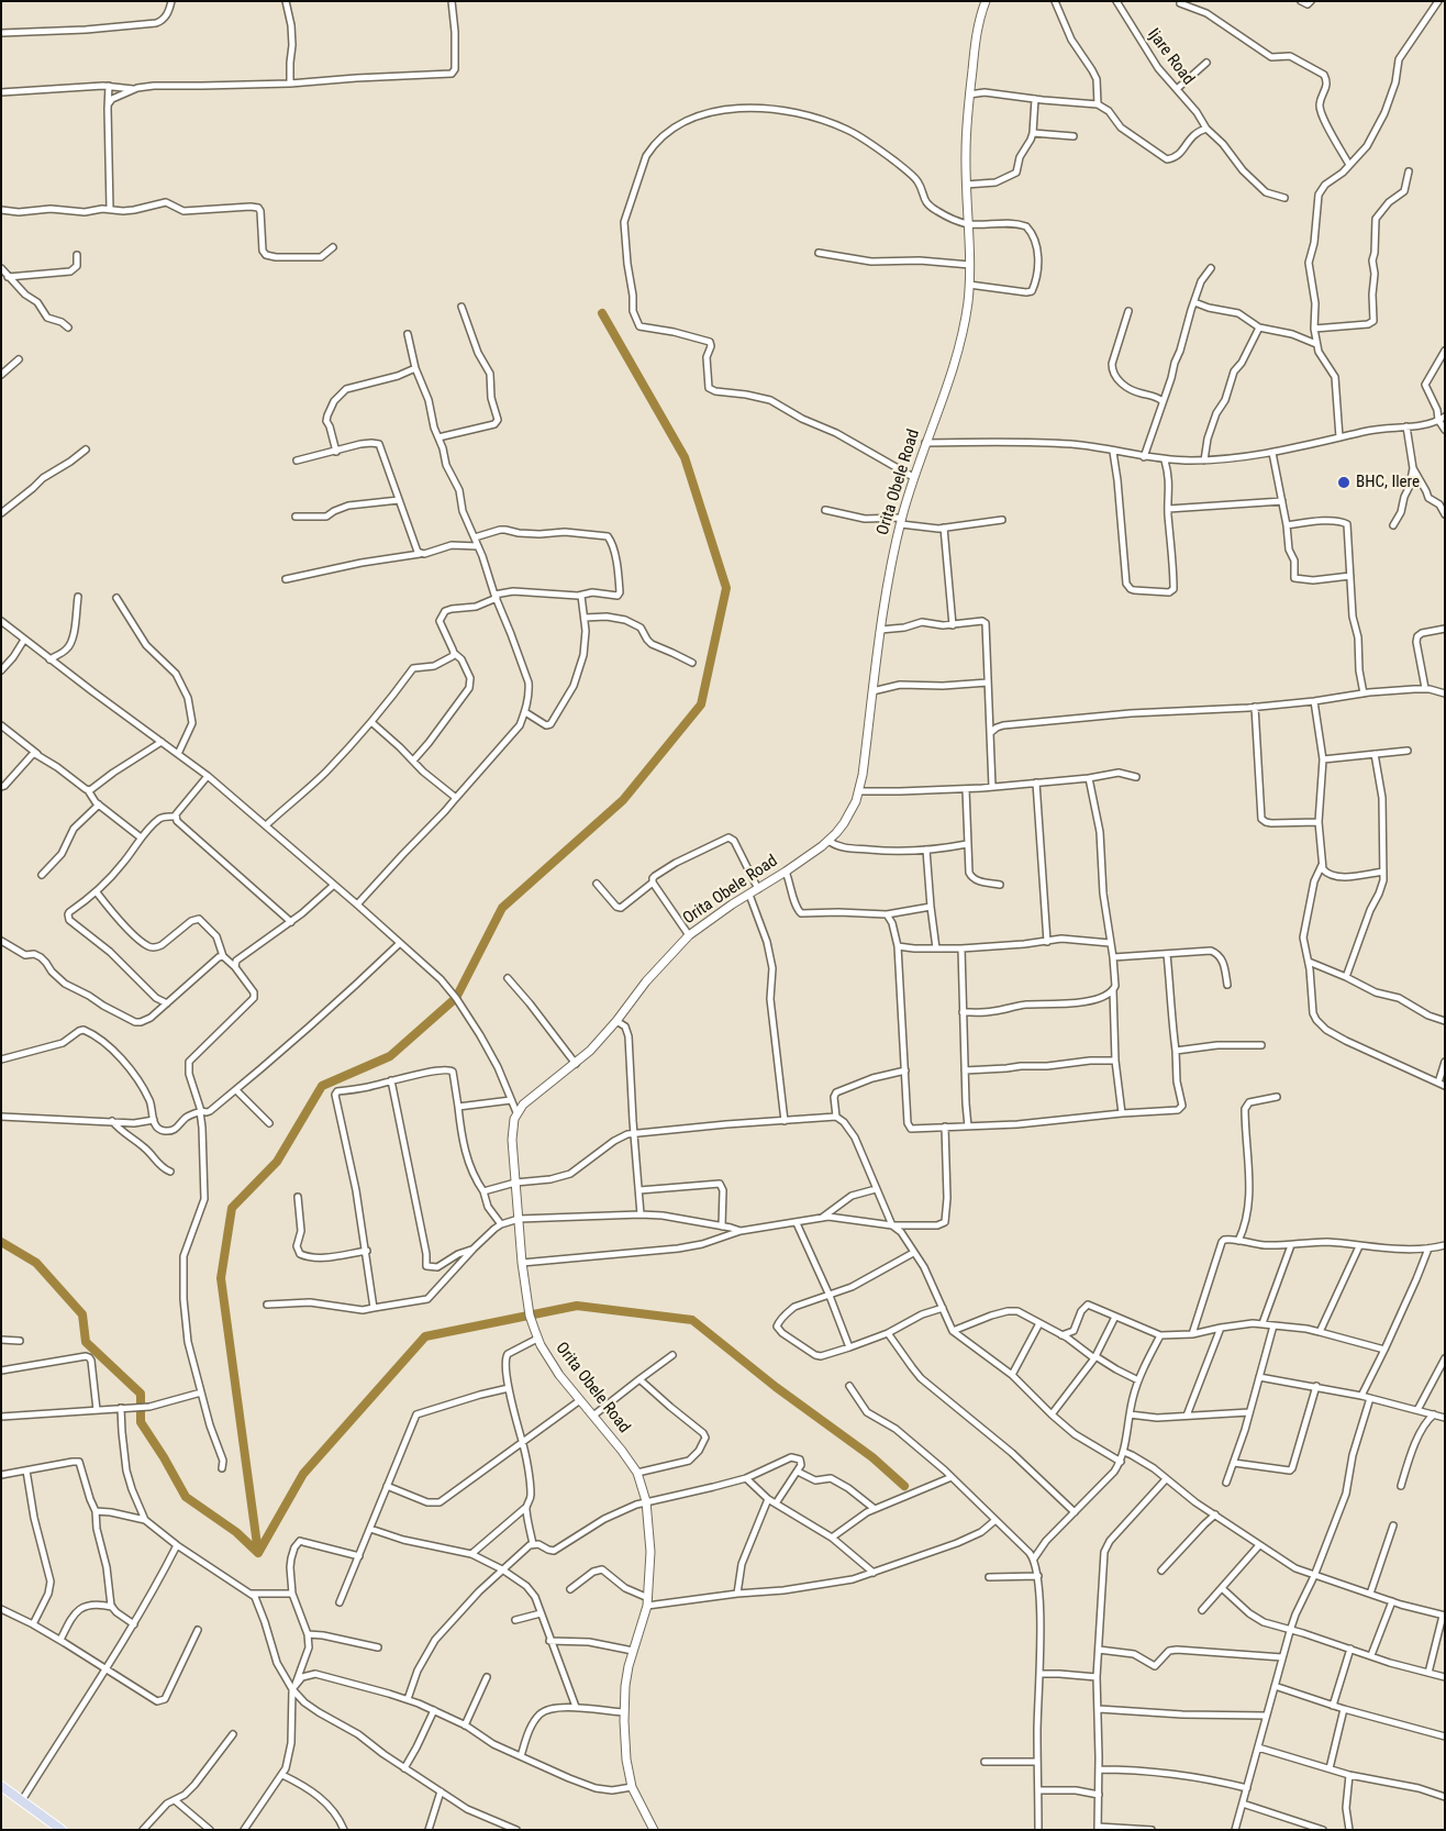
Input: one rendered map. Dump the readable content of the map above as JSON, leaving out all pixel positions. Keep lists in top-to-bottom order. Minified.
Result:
{"streets":{"main road":["Orita Obele Road"],"street":["Ijare Road"]},"places":["BHC, Ilere"]}
